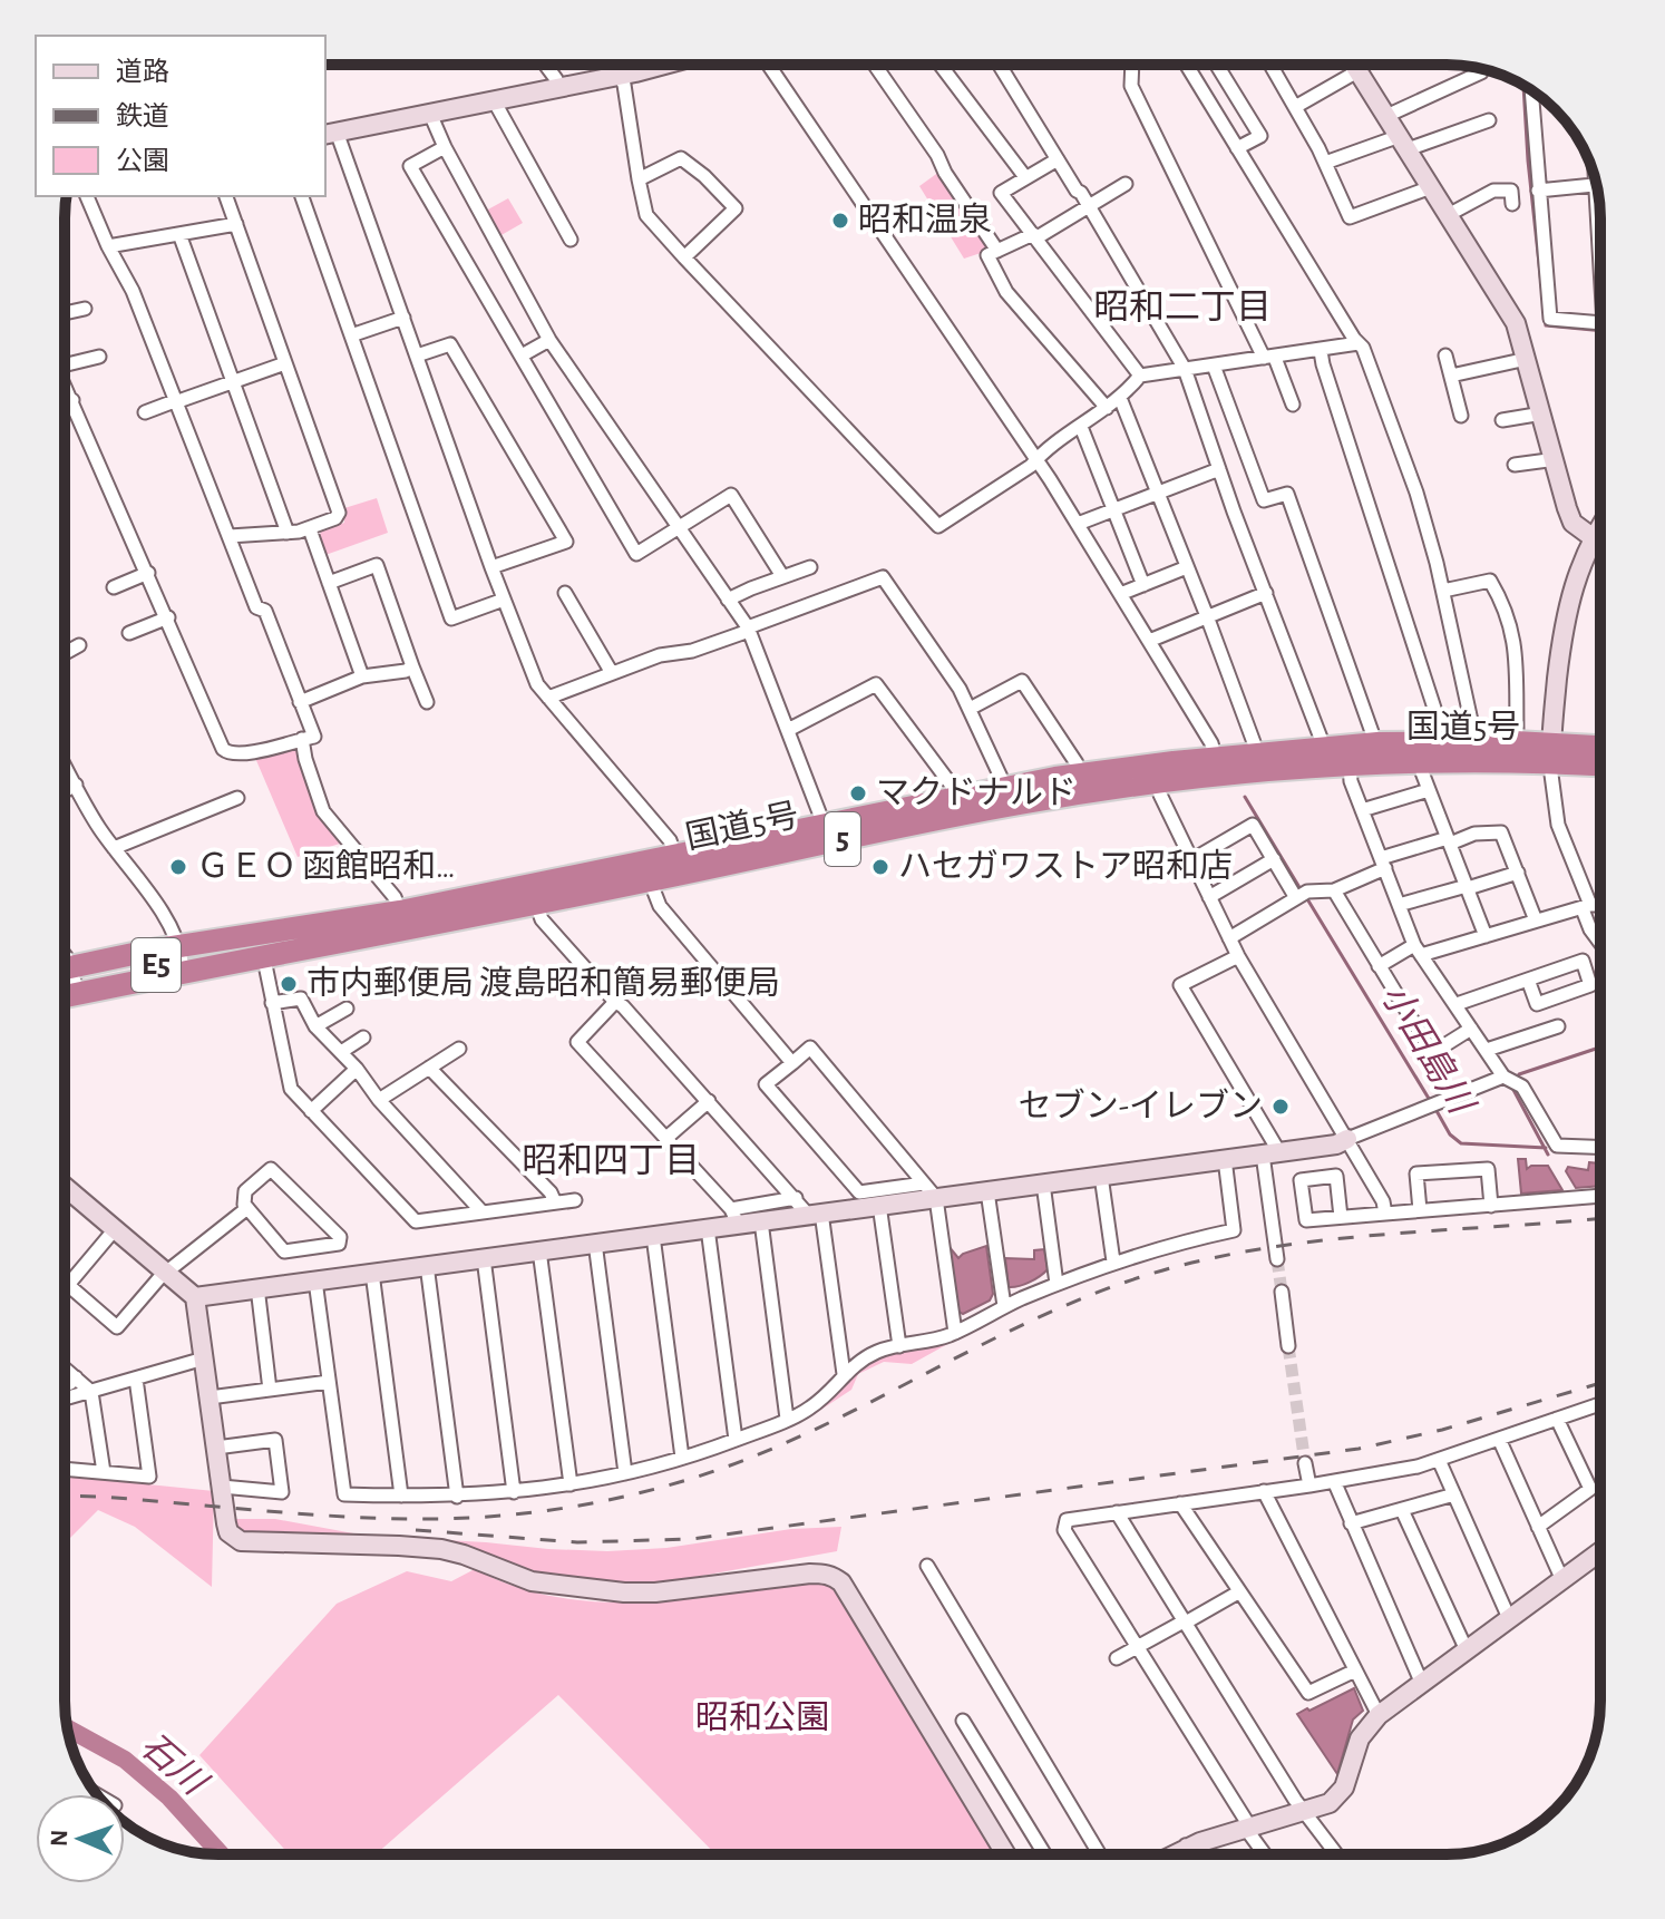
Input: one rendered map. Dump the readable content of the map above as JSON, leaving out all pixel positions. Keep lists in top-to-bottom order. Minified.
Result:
{"streets":{"highway":["国道5号","5","E5"]},"crossings":[["国道5号","E5"]],"districts":["昭和二丁目","昭和四丁目"],"water":["小田島川","石川"],"parks":["昭和公園"],"places":["昭和温泉","マクドナルド","ＧＥＯ 函館昭和…","ハセガワストア昭和店","市内郵便局 渡島昭和簡易郵便局","セブン-イレブン"],"legend":["道路","鉄道","公園"],"north":"left"}
